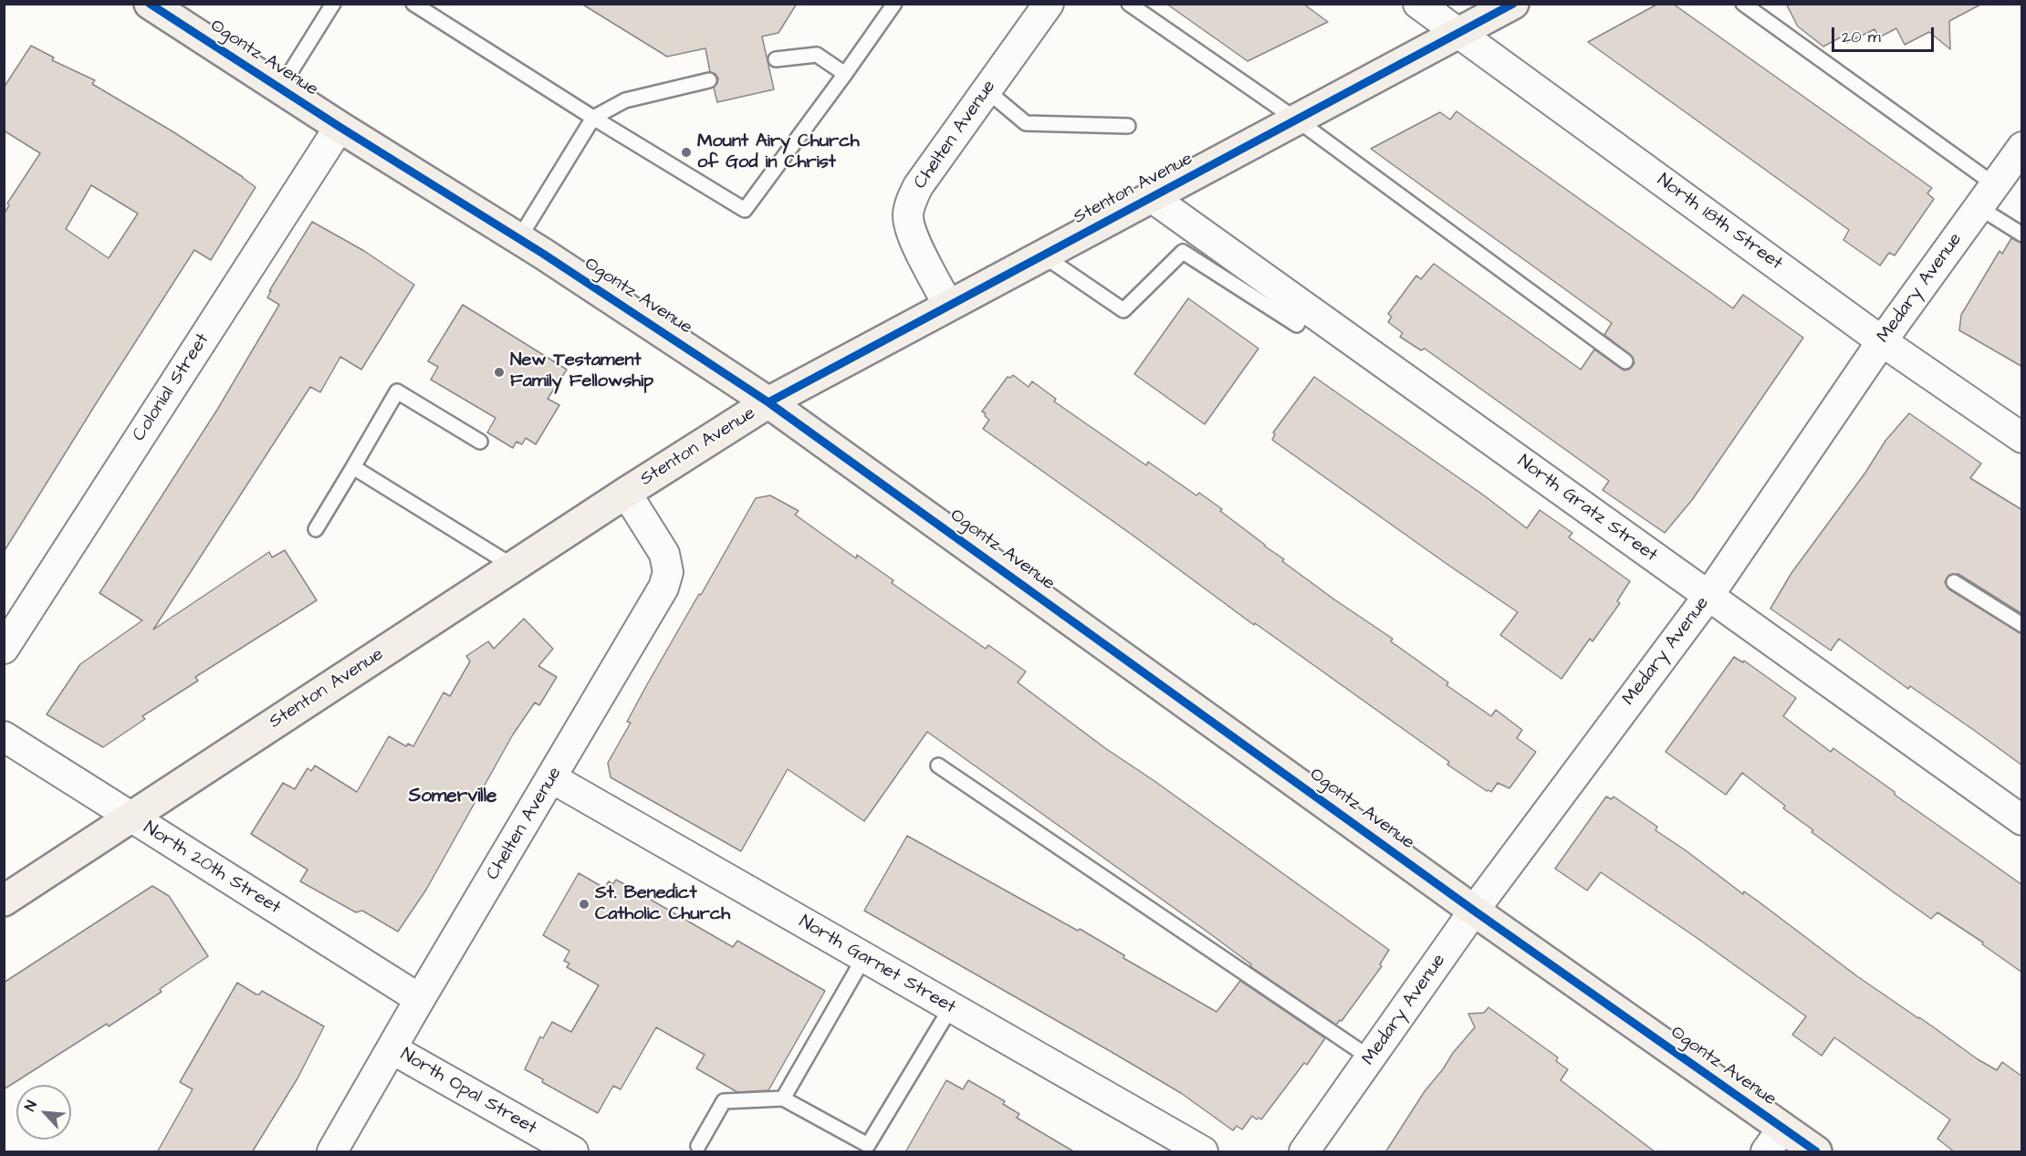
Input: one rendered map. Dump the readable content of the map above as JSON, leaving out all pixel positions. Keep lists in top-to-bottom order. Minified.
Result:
{"streets":{"main road":["Ogontz Avenue","Stenton Avenue"],"street":["Chelten Avenue","North 18th Street","Medary Avenue","Colonial Street","North Gratz Street","North 20th Street","North Garnet Street","North Opal Street"]},"crossings":[["Ogontz Avenue","Stenton Avenue"],["Ogontz Avenue","Medary Avenue"],["Ogontz Avenue","Colonial Street"],["Chelten Avenue","Stenton Avenue"],["Chelten Avenue","North 20th Street"],["Chelten Avenue","North Garnet Street"],["Chelten Avenue","North Opal Street"],["Stenton Avenue","North 18th Street"],["Stenton Avenue","North Gratz Street"],["Stenton Avenue","North 20th Street"],["North 18th Street","Medary Avenue"],["Medary Avenue","North Gratz Street"]],"districts":["Somerville"],"places":["Mount Airy Church of God in Christ","New Testament Family Fellowship","St. Benedict Catholic Church"],"scale_bar":"20 m","north":"top left"}
